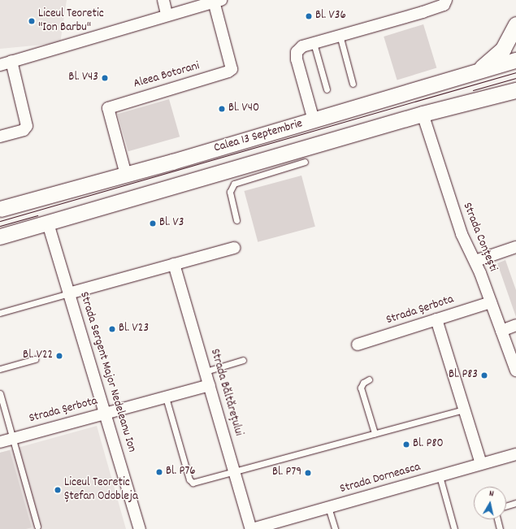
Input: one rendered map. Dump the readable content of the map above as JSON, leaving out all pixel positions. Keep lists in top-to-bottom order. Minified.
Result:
{"streets":{"main road":["Calea 13 Septembrie"],"street":["Aleea Botorani","Strada Conțești","Strada Șerbota","Strada Sergent Major Nedeleanu Ion","Strada Băltărețului","Strada Dorneasca"]},"crossings":[["Aleea Botorani","Calea 13 Septembrie"],["Calea 13 Septembrie","Strada Conțești"],["Calea 13 Septembrie","Strada Sergent Major Nedeleanu Ion"],["Strada Conțești","Strada Șerbota"],["Strada Șerbota","Strada Sergent Major Nedeleanu Ion"],["Strada Șerbota","Strada Băltărețului"],["Strada Băltărețului","Strada Dorneasca"]],"places":["Bl. V36","Liceul Teoretic \"Ion Barbu\"","Bl. V43","Bl. V40","Bl. V3","Bl. V23","Bl. V22","Bl. P83","Bl. P80","Bl. P76","Bl. P79","Liceul Teoretic Ștefan Odobleja"],"north":"top"}
